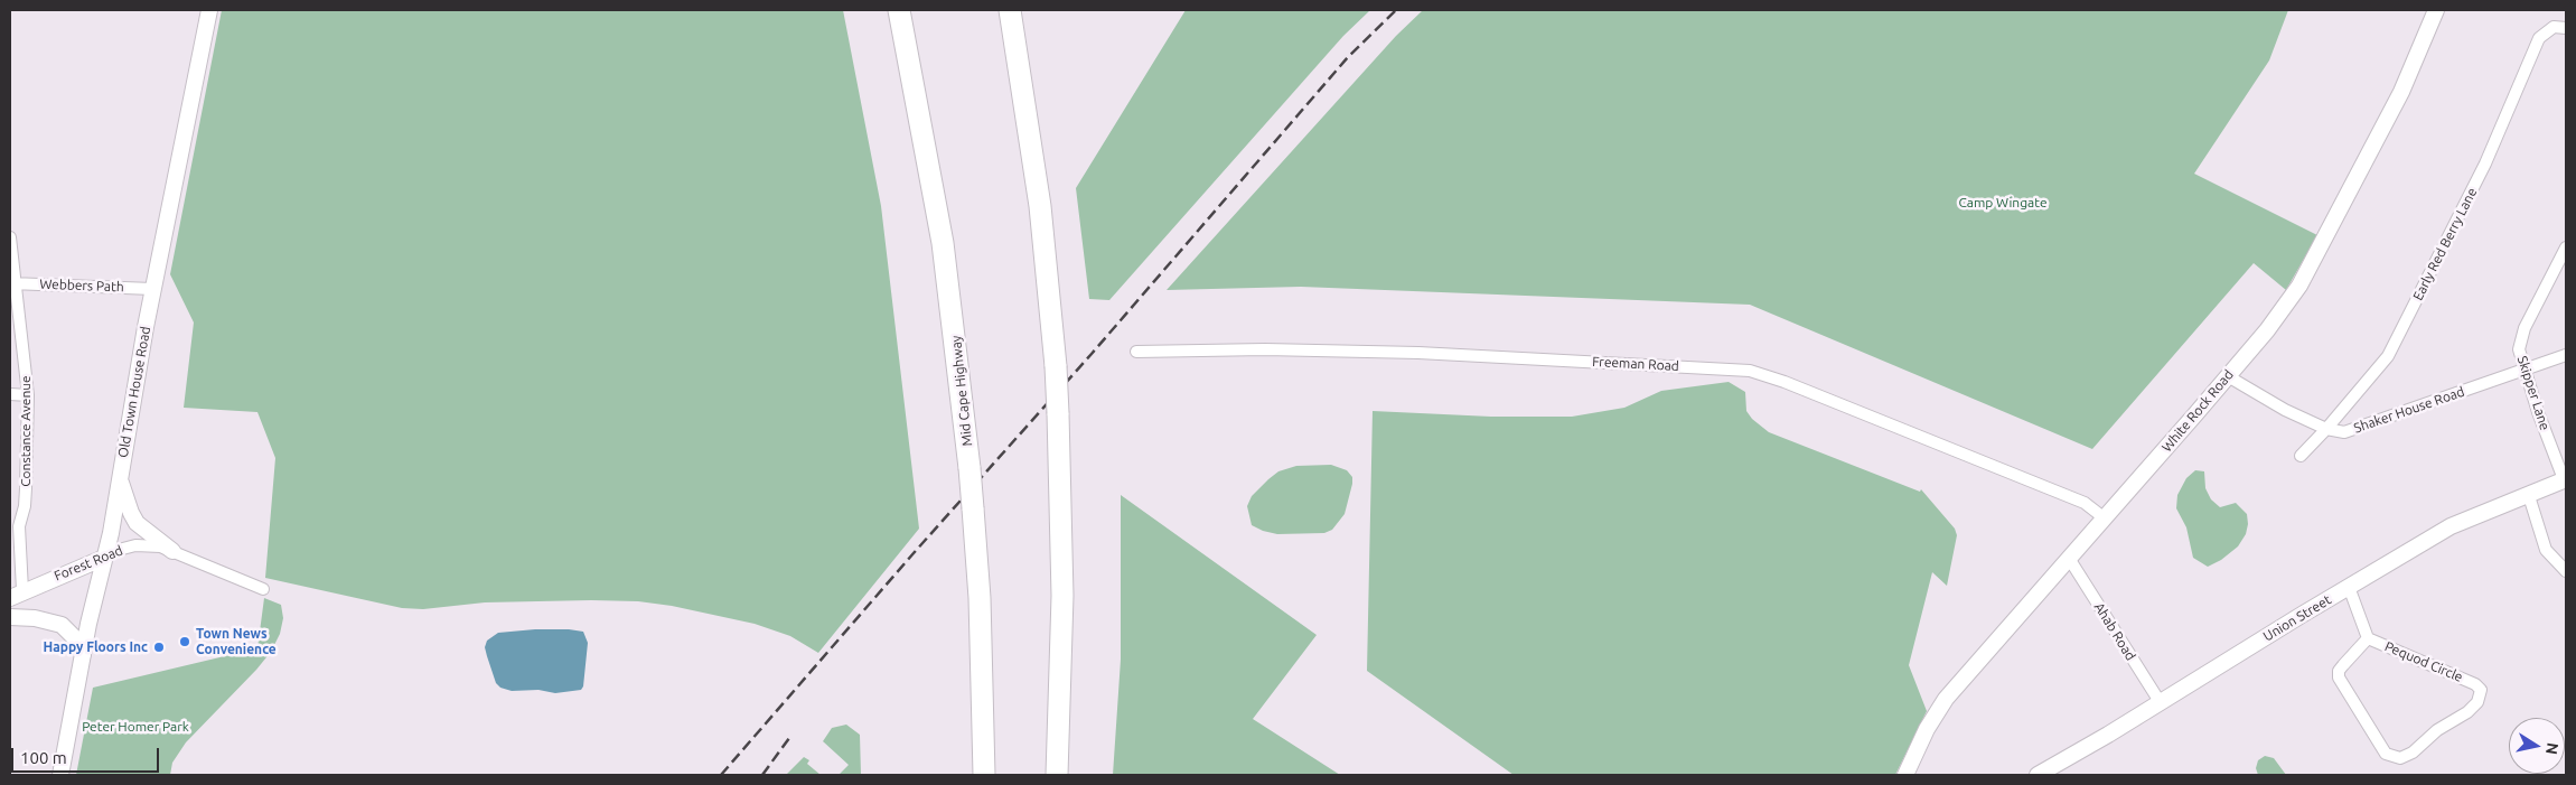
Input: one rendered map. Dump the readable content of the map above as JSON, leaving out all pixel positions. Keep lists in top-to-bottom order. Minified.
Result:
{"streets":{"highway":["Mid Cape Highway"],"main road":["Old Town House Road","White Rock Road","Forest Road","Union Street"],"street":["Early Red Berry Lane","Webbers Path","Freeman Road","Skipper Lane","Shaker House Road","Constance Avenue","Ahab Road","Pequod Circle"]},"crossings":[["Early Red Berry Lane","Shaker House Road"],["Webbers Path","Old Town House Road"],["Webbers Path","Constance Avenue"],["Freeman Road","White Rock Road"],["Old Town House Road","Forest Road"],["Skipper Lane","Shaker House Road"],["Skipper Lane","Union Street"],["Shaker House Road","White Rock Road"],["White Rock Road","Ahab Road"],["Constance Avenue","Forest Road"],["Union Street","Ahab Road"],["Union Street","Pequod Circle"]],"parks":["Camp Wingate","Peter Homer Park"],"places":["Town News Convenience","Happy Floors Inc"],"scale_bar":"100 m","north":"right"}
